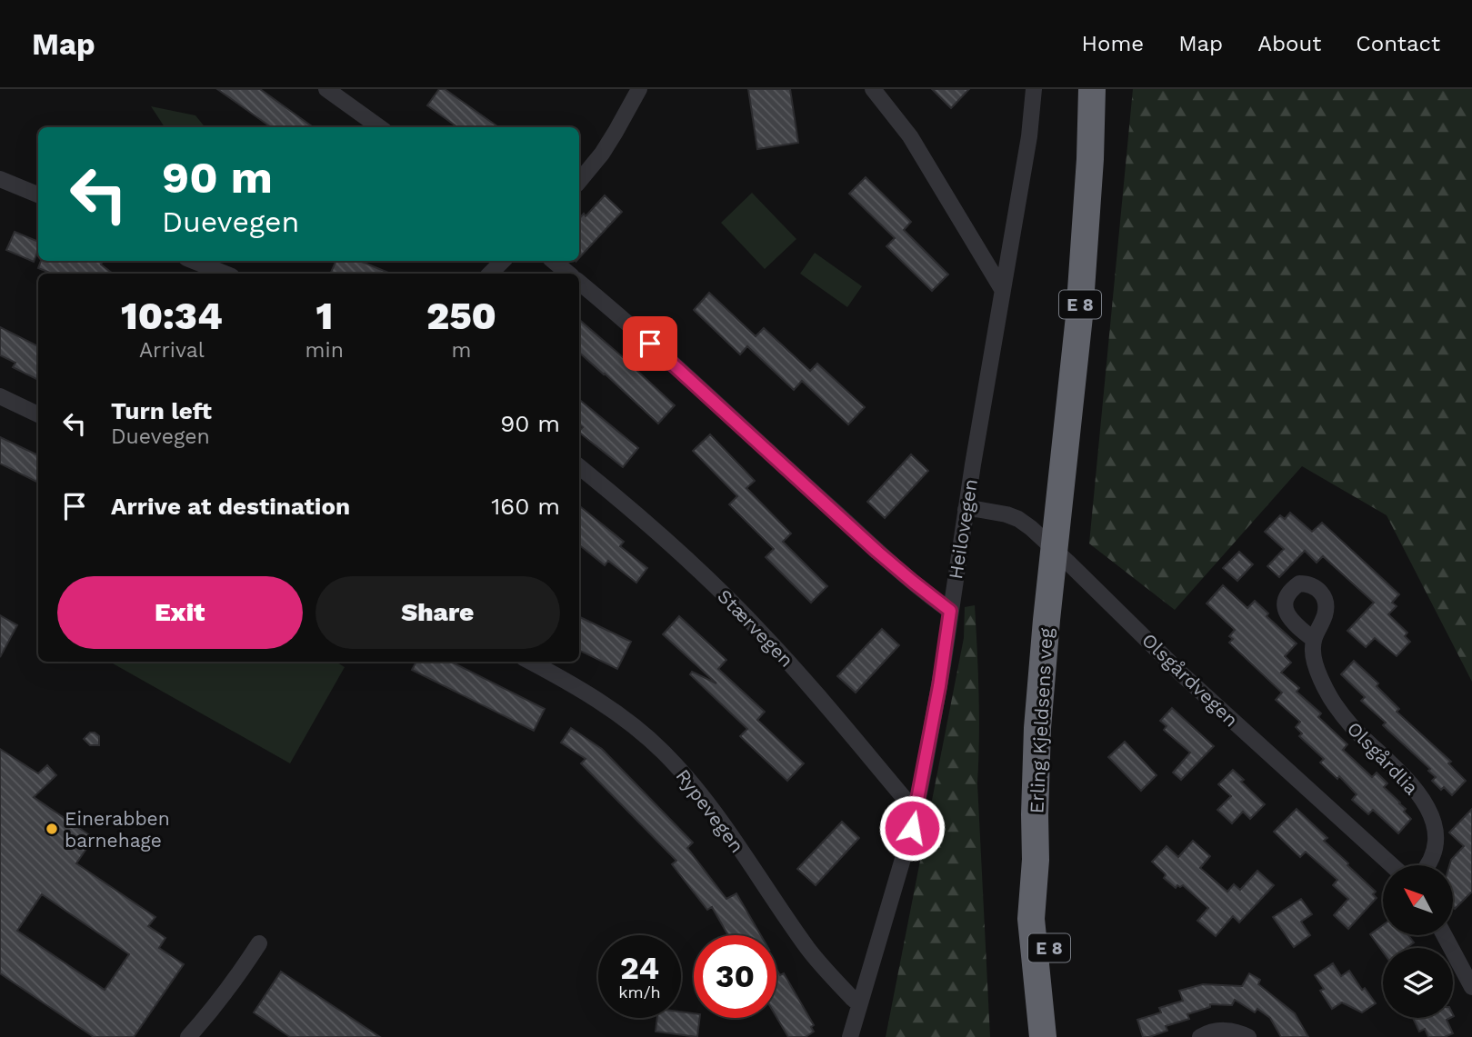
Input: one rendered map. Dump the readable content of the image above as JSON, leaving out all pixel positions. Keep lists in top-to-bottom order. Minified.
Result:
{"streets":{"highway":["E 8","Erling Kjeldsens veg"],"street":["Heilovegen","Stærvegen","Olsgårdvegen","Olsgårdlia","Rypevegen"]},"crossings":[["Heilovegen","Stærvegen"],["Heilovegen","Olsgårdvegen"],["Heilovegen","Rypevegen"]],"places":["Einerabben barnehage"],"north":"top left","page":{"header":"Map","nav":["Home","Map","About","Contact"],"turn":["90 m","Duevegen"],"eta":["10:34","Arrival","1","min","250","m"],"list":[{"name":"Turn left","note":"Duevegen","value":"90 m"},{"name":"Arrive at destination","value":"160 m"}],"buttons":["Exit","Share"],"speed":"24 km/h","limit":"30"}}
